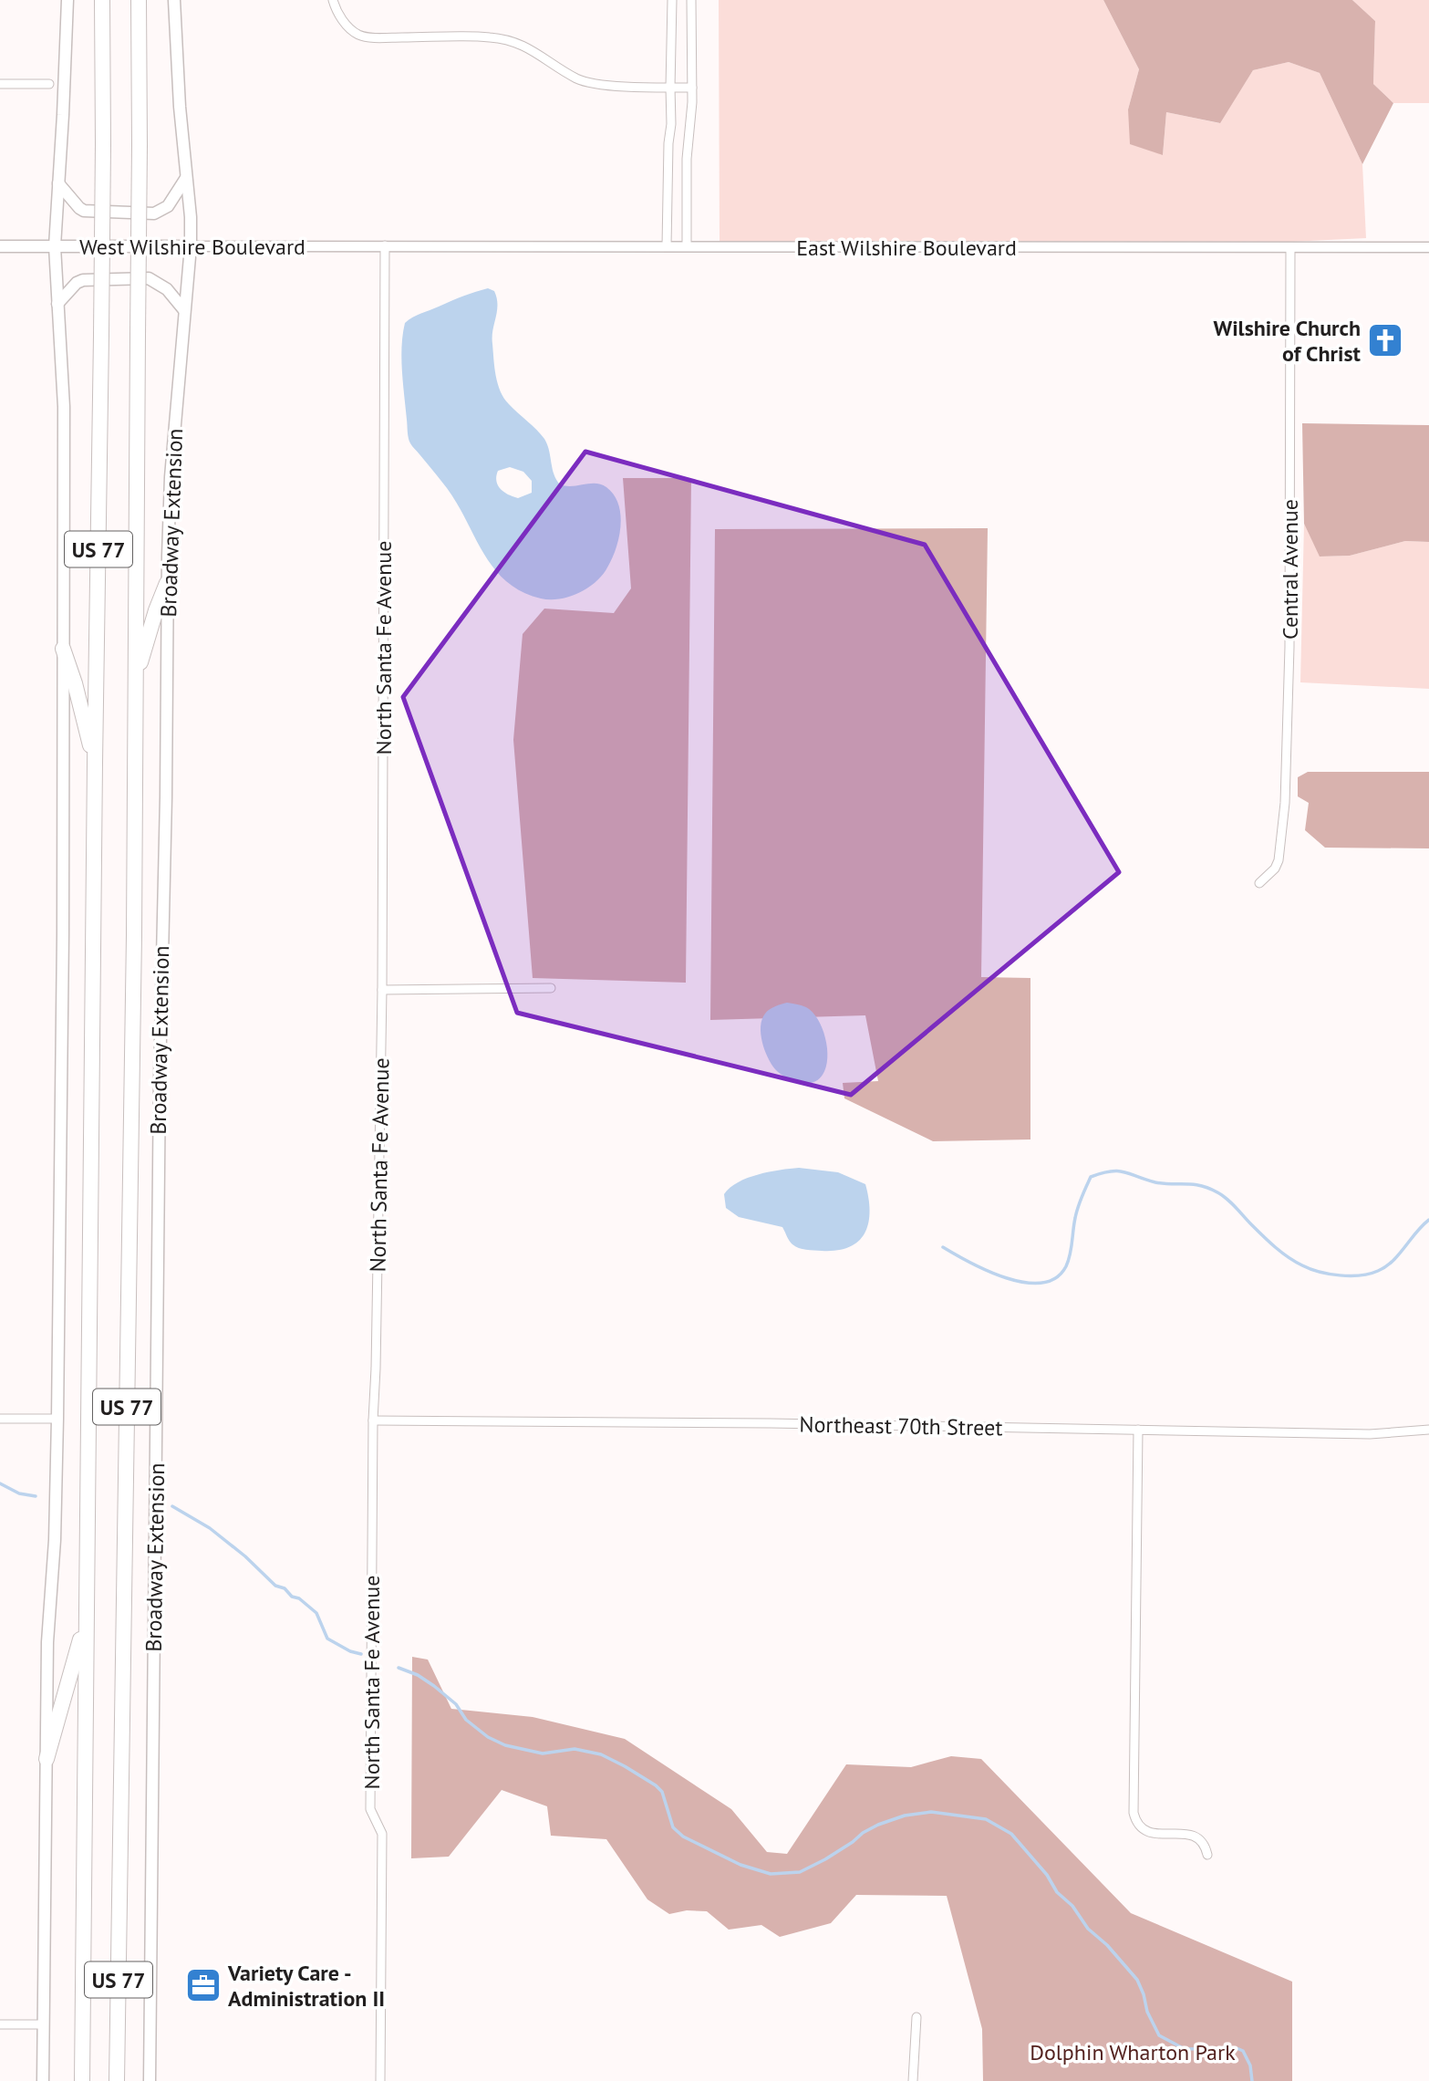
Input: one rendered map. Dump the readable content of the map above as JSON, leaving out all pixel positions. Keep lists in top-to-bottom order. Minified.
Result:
{"streets":{"highway":["Broadway Extension","US 77"],"main road":["West Wilshire Boulevard"],"street":["East Wilshire Boulevard","Central Avenue","North Santa Fe Avenue","Northeast 70th Street"]},"crossings":[["West Wilshire Boulevard","East Wilshire Boulevard"],["West Wilshire Boulevard","Broadway Extension"],["West Wilshire Boulevard","North Santa Fe Avenue"],["East Wilshire Boulevard","Central Avenue"],["East Wilshire Boulevard","North Santa Fe Avenue"],["North Santa Fe Avenue","Northeast 70th Street"]],"parks":["Dolphin Wharton Park"],"places":{"church":["Wilshire Church of Christ"],"office":["Variety Care - Administration II"]}}
